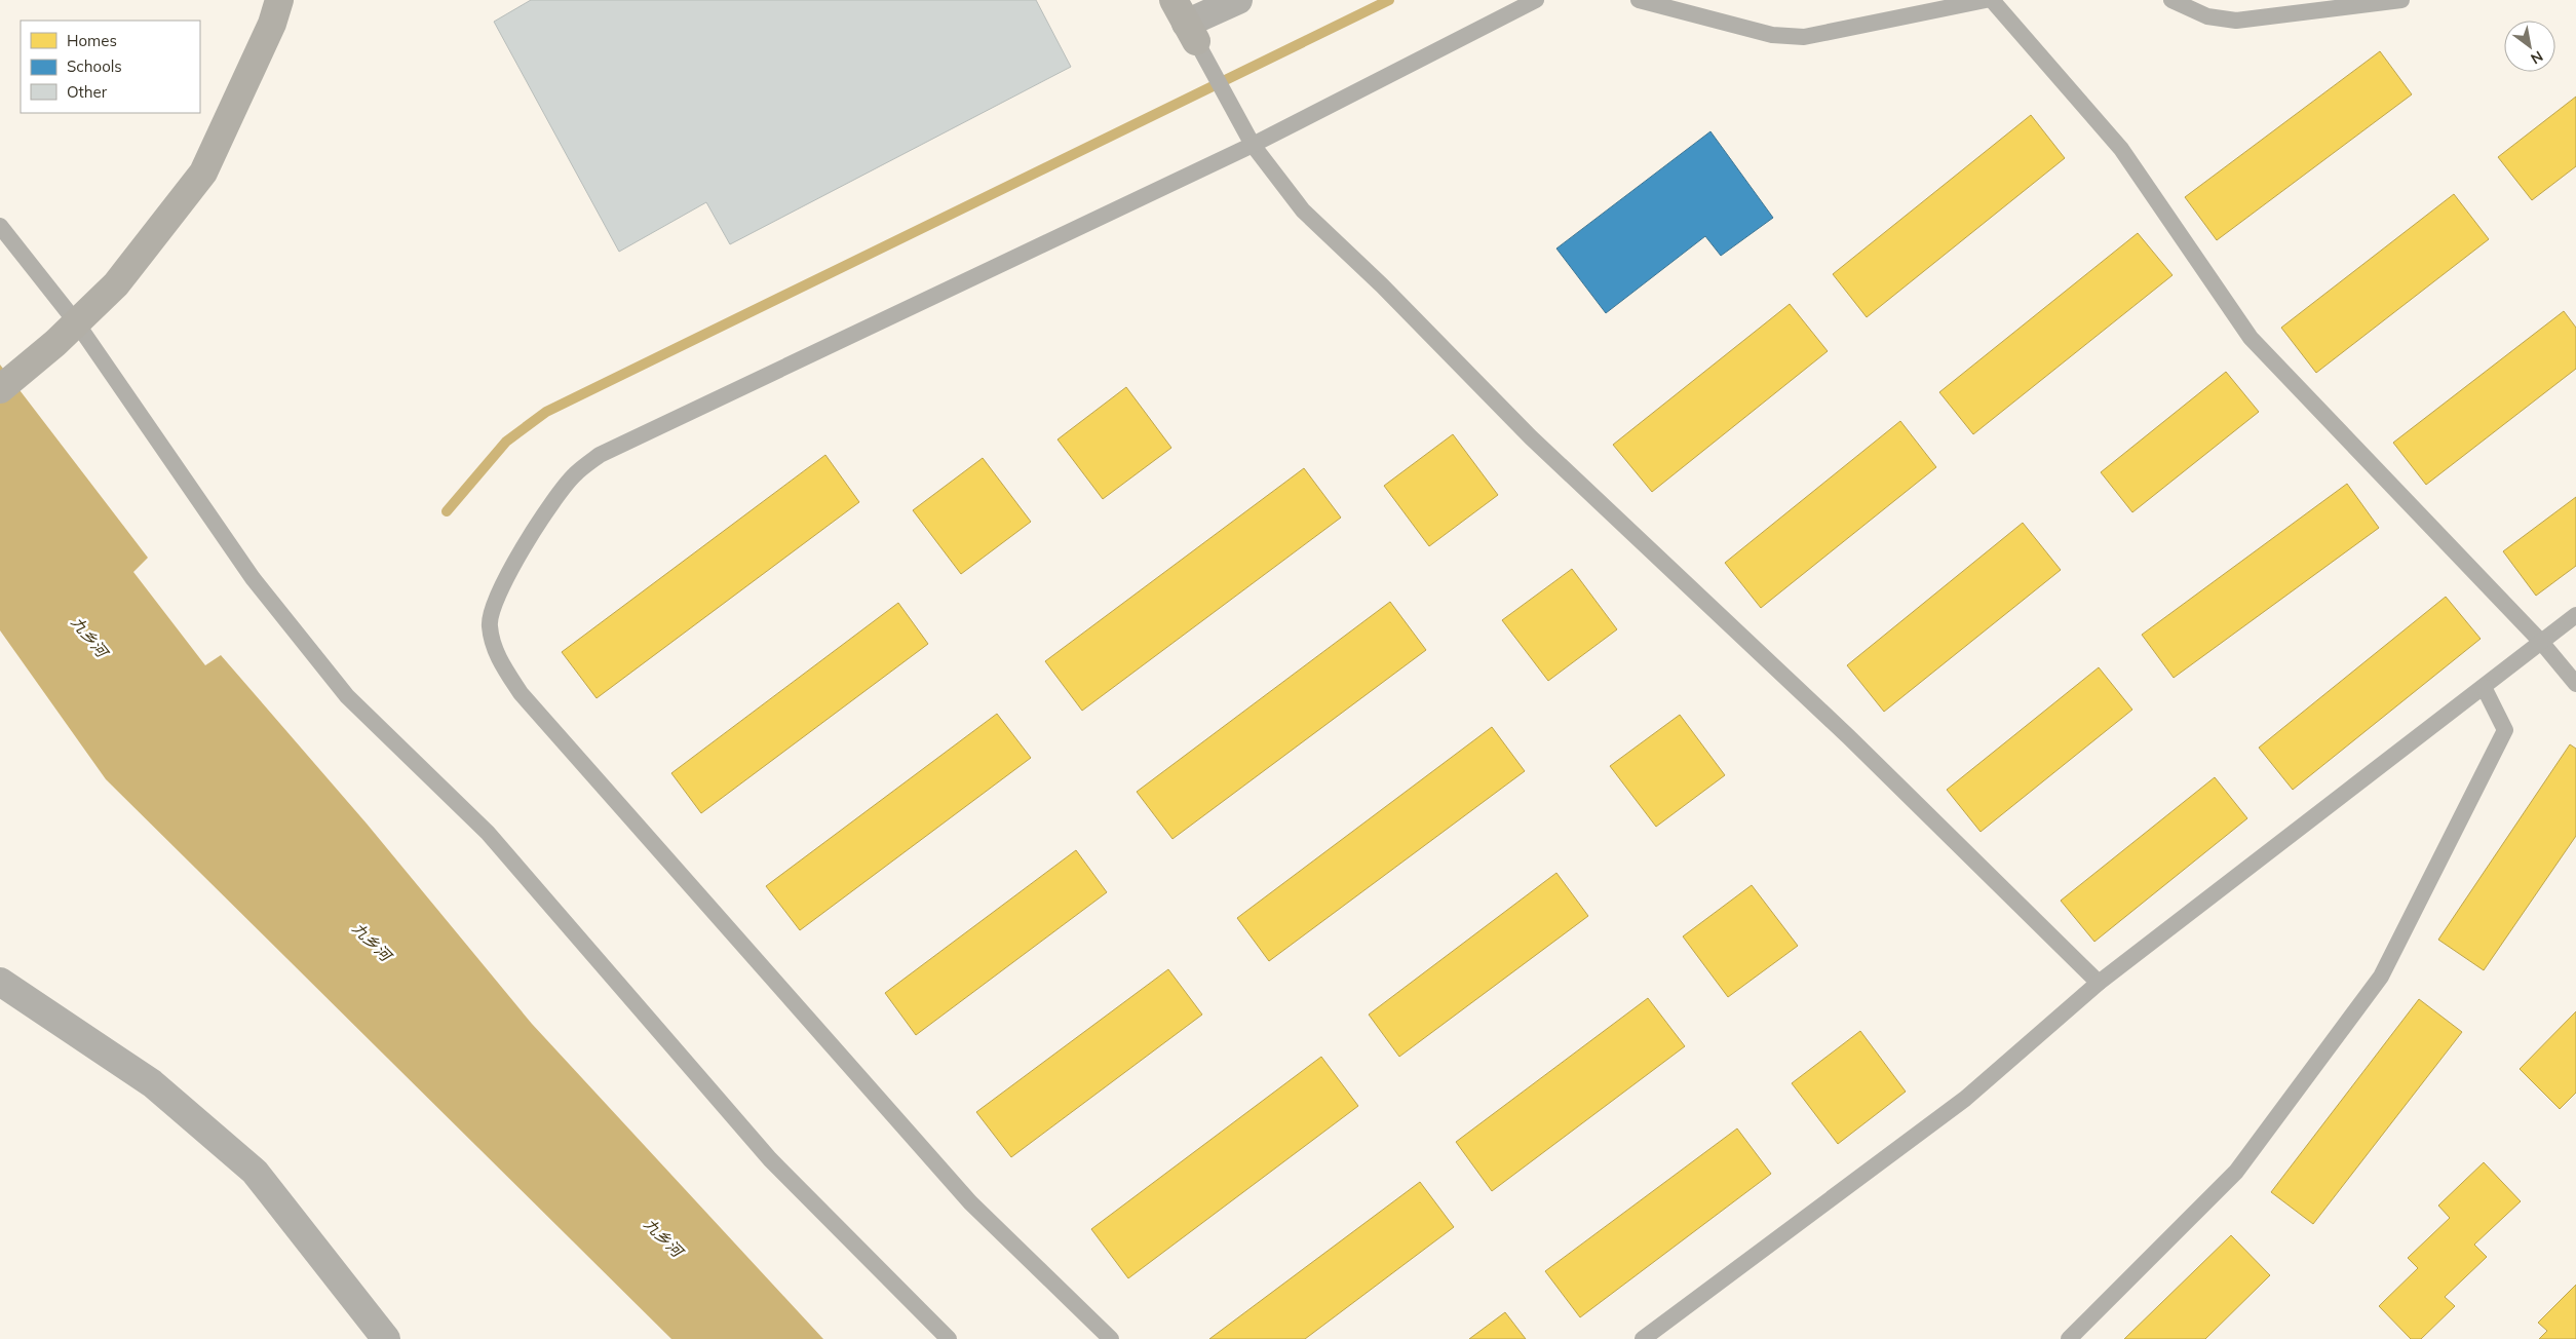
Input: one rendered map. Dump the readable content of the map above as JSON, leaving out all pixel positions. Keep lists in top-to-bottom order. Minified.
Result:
{"water":["九乡河"],"legend":["Homes","Schools","Other"],"north":"bottom right"}
